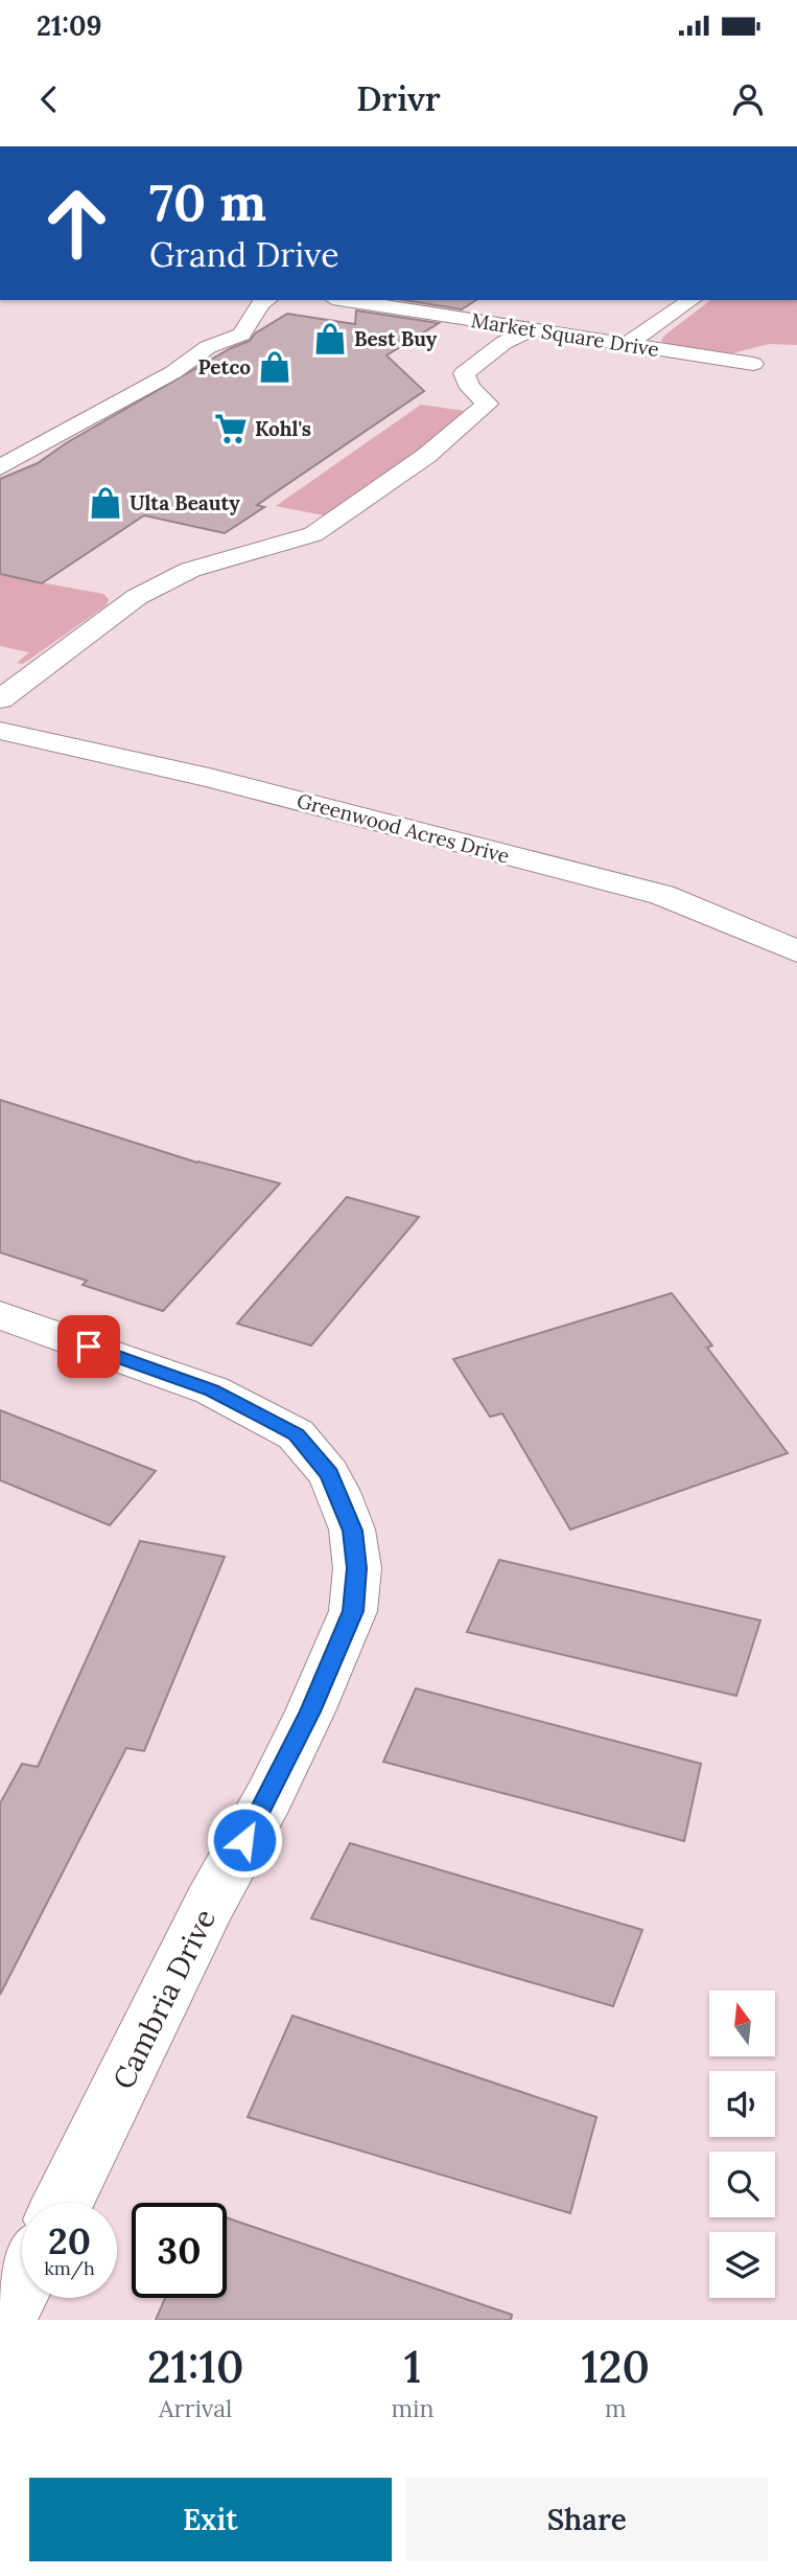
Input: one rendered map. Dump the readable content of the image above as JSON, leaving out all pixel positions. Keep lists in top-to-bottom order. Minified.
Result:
{"streets":{"street":["Market Square Drive","Greenwood Acres Drive","Cambria Drive"]},"places":{"shop":["Best Buy","Petco","Ulta Beauty"],"supermarket":["Kohl's"]},"north":"top","page":{"status":"21:09","header":"Drivr","turn":["70 m","Grand Drive"],"speed":"20 km/h","limit":"30","eta":["21:10","Arrival","1","min","120","m"],"buttons":["Exit","Share"]}}
